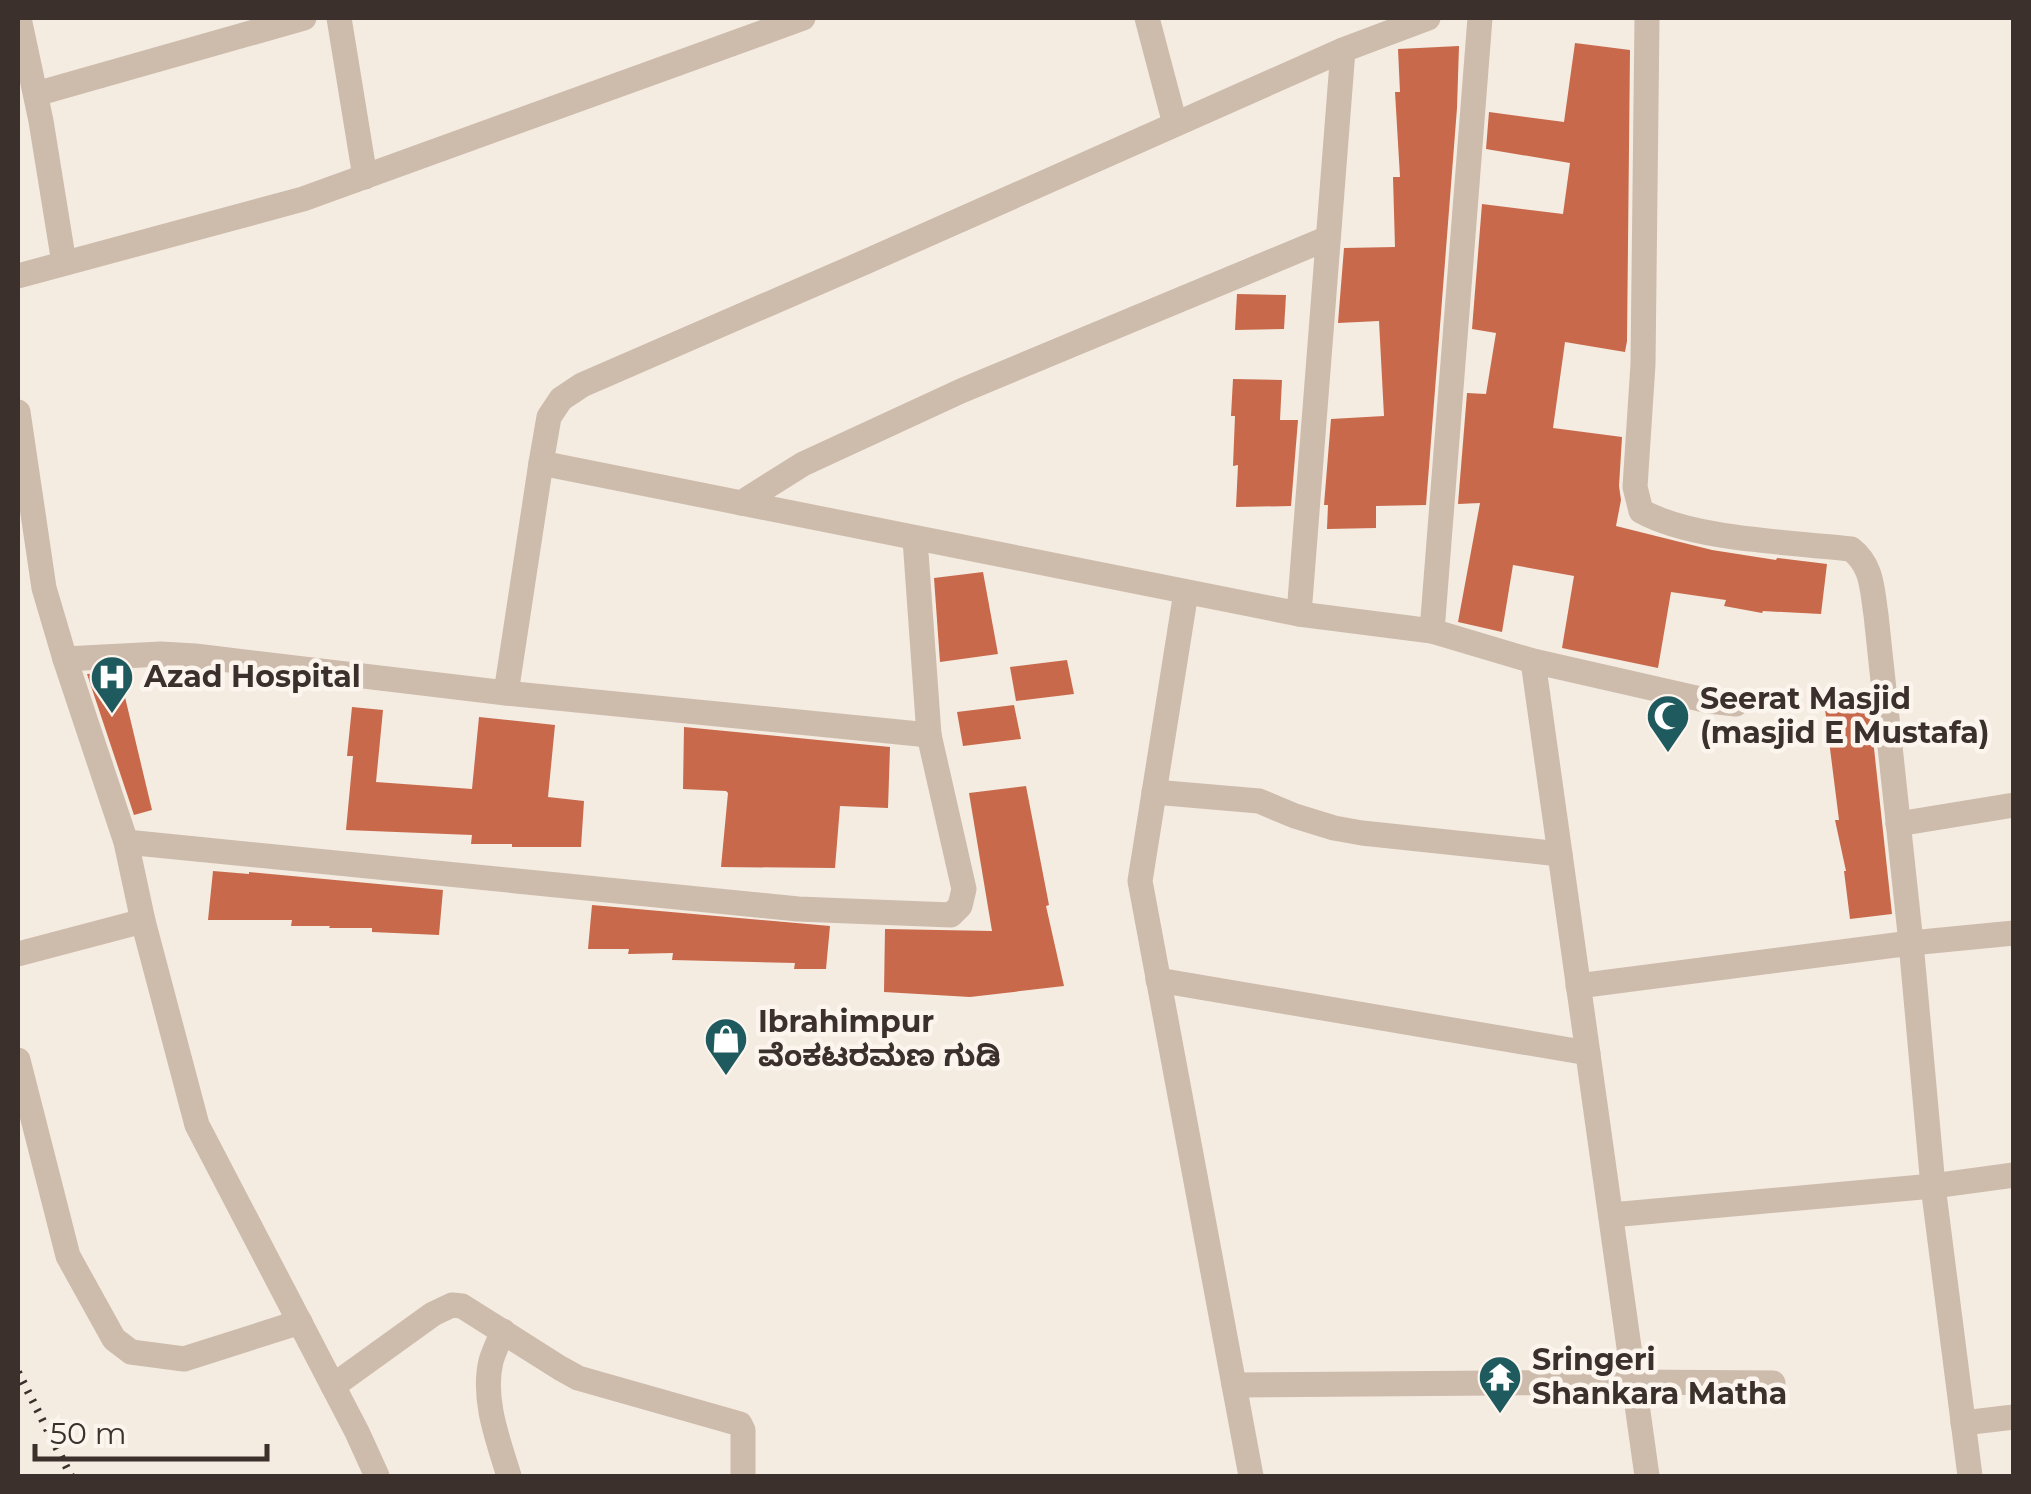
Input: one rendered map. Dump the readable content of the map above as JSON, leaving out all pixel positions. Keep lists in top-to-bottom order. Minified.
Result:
{"places":{"hospital":["Azad Hospital"],"mosque":["Seerat Masjid (masjid E Mustafa)"],"shop":["Ibrahimpur ವೆಂಕಟರಮಣ ಗುಡಿ"],"temple":["Sringeri Shankara Matha"]},"scale_bar":"50 m"}
